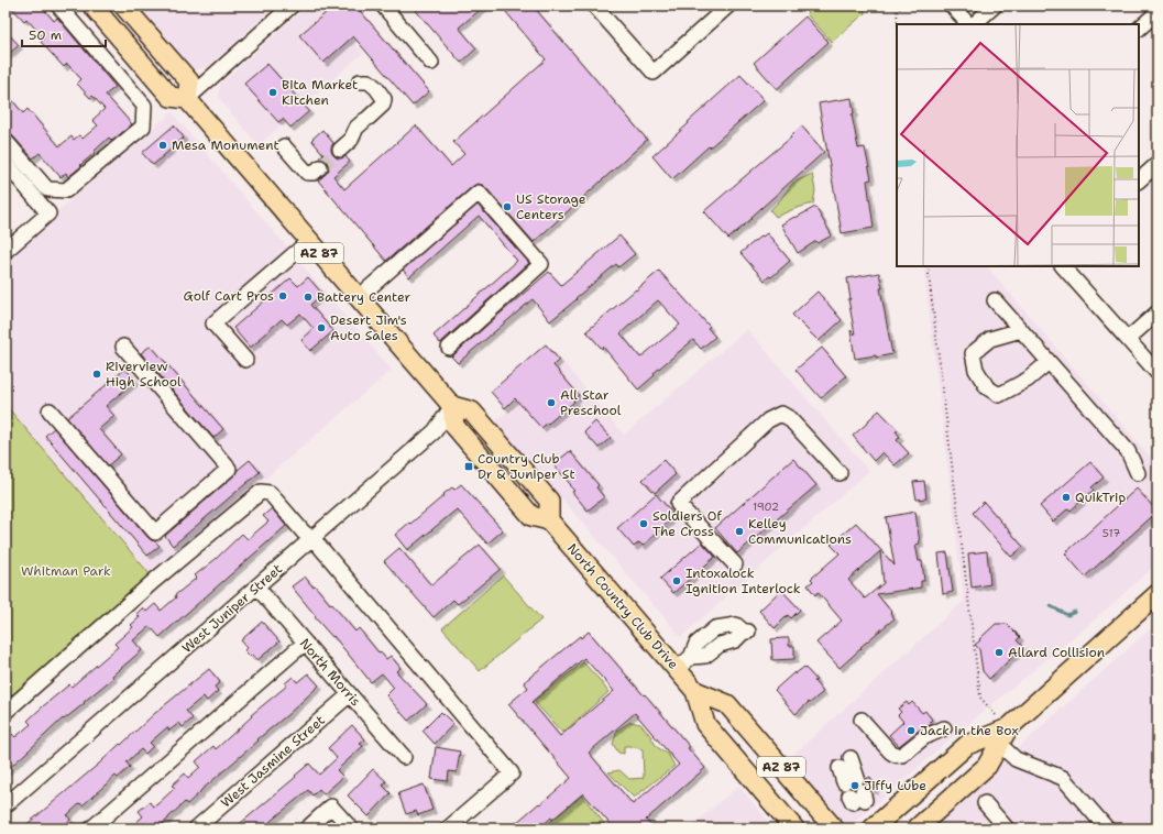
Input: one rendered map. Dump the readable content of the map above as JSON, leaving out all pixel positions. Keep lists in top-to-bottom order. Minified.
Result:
{"streets":{"main road":["AZ 87","North Country Club Drive"],"street":["West Juniper Street","North Morris","West Jasmine Street"]},"crossings":[["AZ 87","North Country Club Drive"],["AZ 87","West Juniper Street"],["North Country Club Drive","West Juniper Street"],["West Juniper Street","North Morris"],["North Morris","West Jasmine Street"]],"parks":["Whitman Park"],"places":{"other":["Bita Market Kitchen","Mesa Monument","US Storage Centers","Golf Cart Pros","Battery Center","Desert Jim's Auto Sales","Riverview High School","All Star Preschool","QuikTrip","Soldiers Of The Cross","Kelley Communications","Intoxalock Ignition Interlock","Allard Collision","Jack in the Box","Jiffy Lube"],"transit":["Country Club Dr & Juniper St"]},"house_numbers":["1902","517"],"scale_bar":"50 m"}
